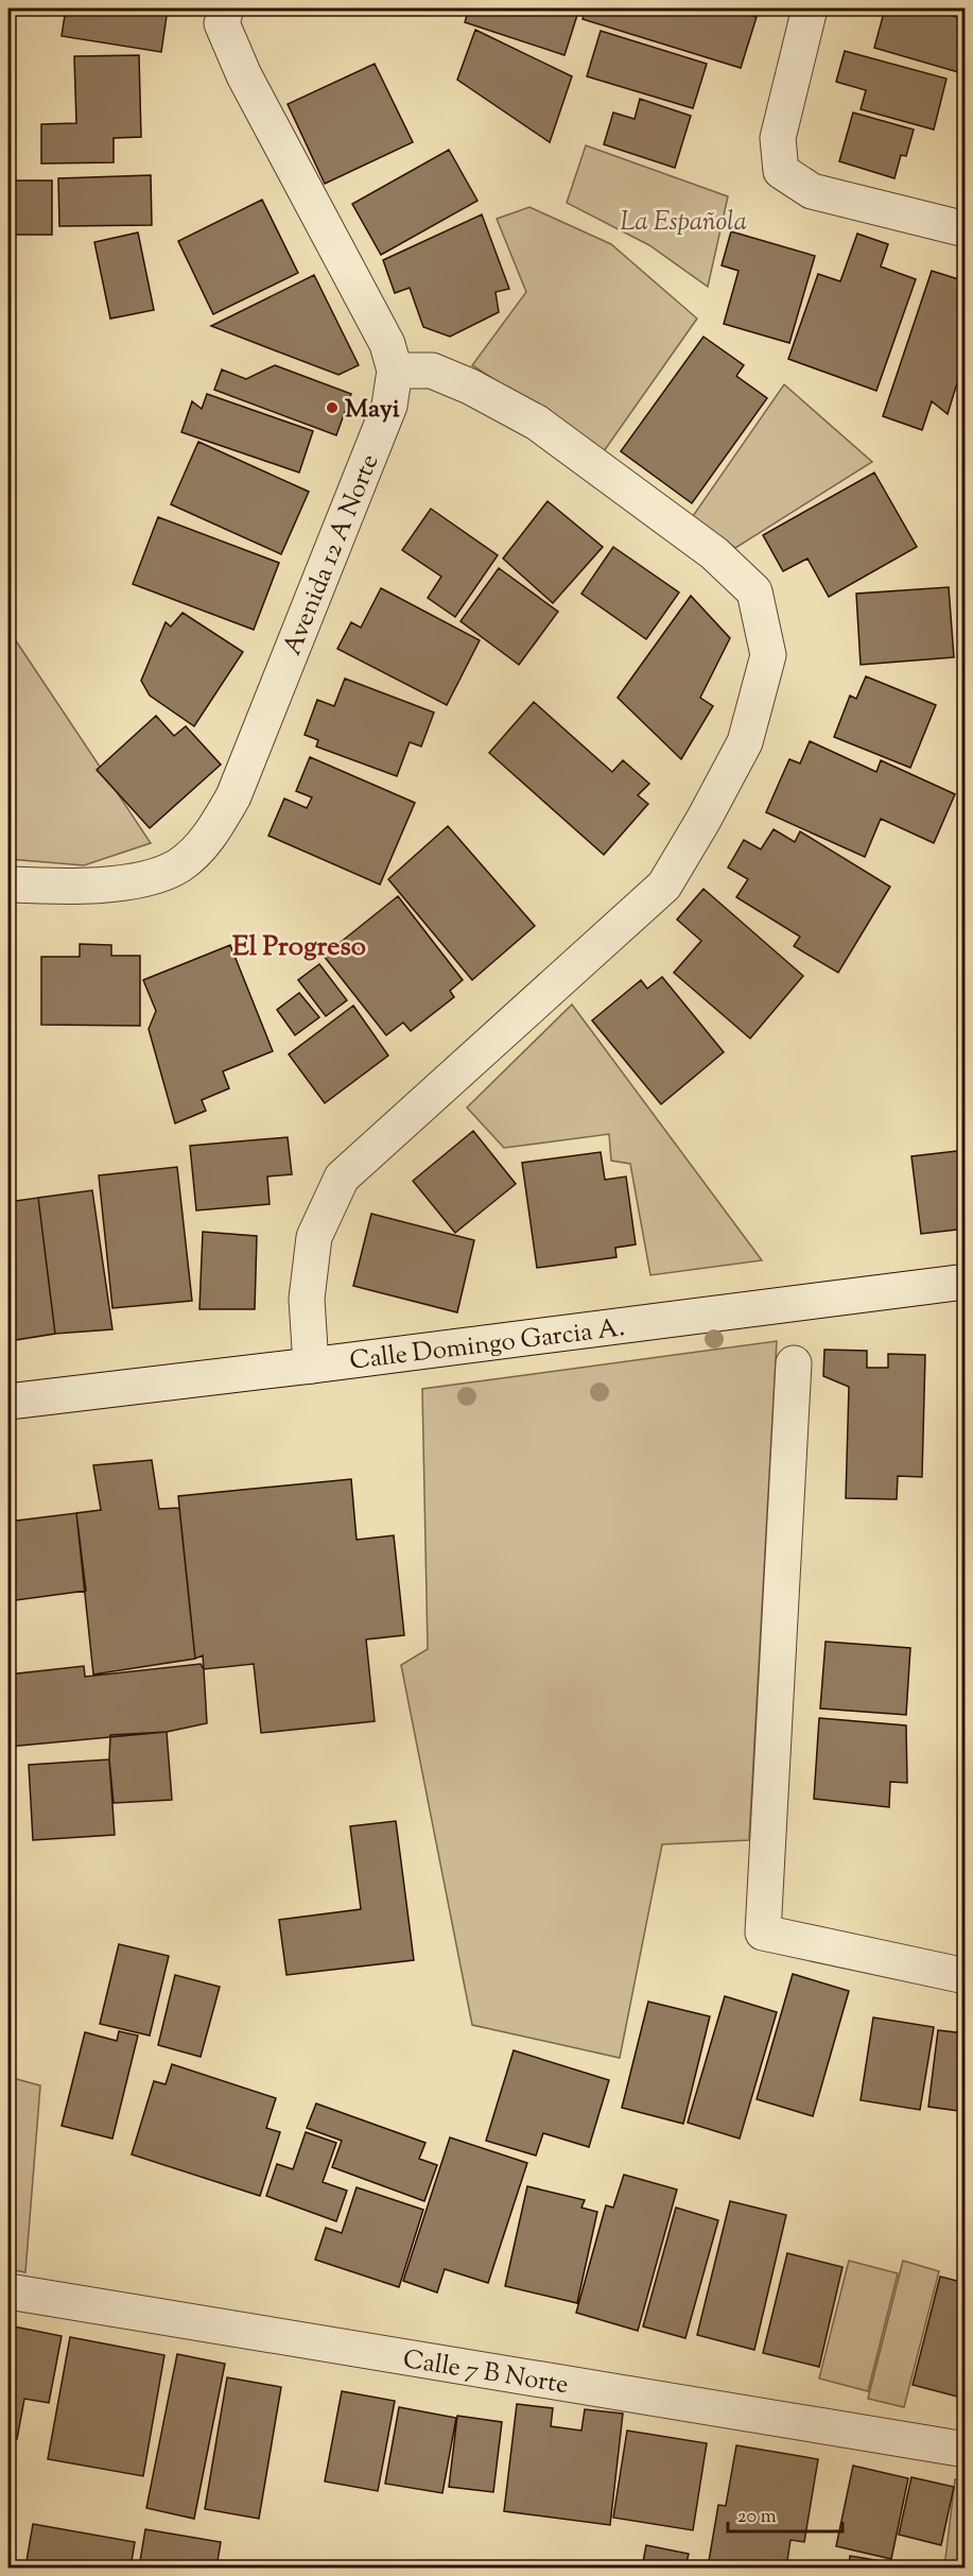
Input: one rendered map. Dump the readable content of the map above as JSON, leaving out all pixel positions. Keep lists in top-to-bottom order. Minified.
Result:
{"streets":{"street":["Avenida 12 A Norte","Calle Domingo Garcia A.","Calle 7 B Norte"]},"districts":["El Progreso"],"parks":["La Española"],"places":["Mayi"],"scale_bar":"20 m"}
